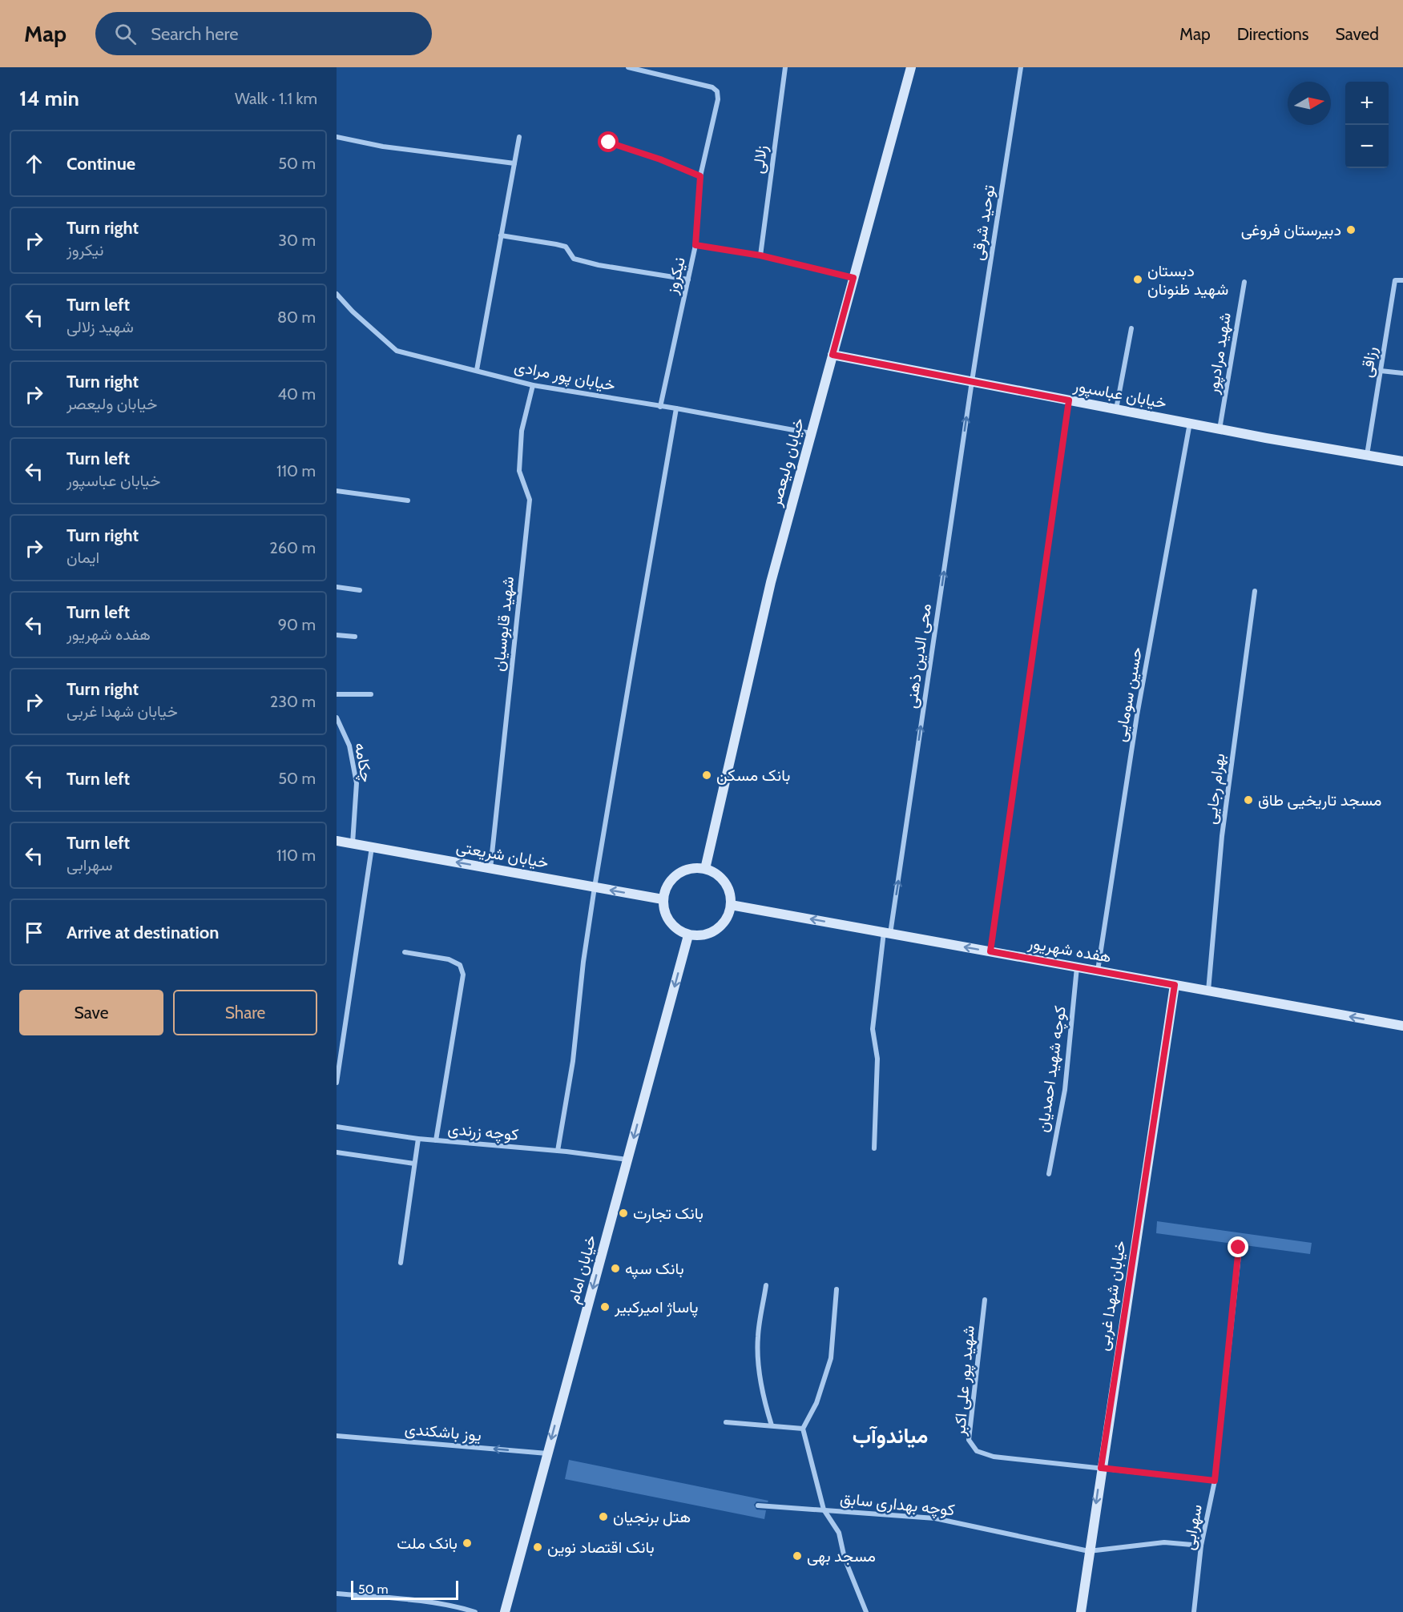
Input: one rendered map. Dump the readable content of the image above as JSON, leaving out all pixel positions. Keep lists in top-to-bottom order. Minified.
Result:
{"streets":{"main road":["خیابان عباسپور","خیابان ولیعصر","خیابان شریعتی","هفده شهریور","خیابان امام","خیابان شهدا غربی"],"street":["زلالی","توحید شرقی","نیکروز","شهید مرادپور","رزاقی","خیابان پور مرادی","شهید قابوسیان","محی الدین ذهنی","حسین سومایی","چکامه","بهرام رجایی","کوچه شهید احمدیان","کوچه زرندی","شهید پور علی اکبر","یوز باشکندی","کوچه بهداری سابق","سهرابی"]},"crossings":[["توحید شرقی","خیابان عباسپور"],["توحید شرقی","محی الدین ذهنی"],["نیکروز","خیابان پور مرادی"],["شهید مرادپور","خیابان عباسپور"],["رزاقی","خیابان عباسپور"],["خیابان پور مرادی","خیابان ولیعصر"],["خیابان پور مرادی","شهید قابوسیان"],["خیابان عباسپور","خیابان ولیعصر"],["خیابان عباسپور","محی الدین ذهنی"],["خیابان عباسپور","حسین سومایی"],["خیابان ولیعصر","خیابان شریعتی"],["خیابان ولیعصر","هفده شهریور"],["خیابان ولیعصر","خیابان امام"],["شهید قابوسیان","خیابان شریعتی"],["محی الدین ذهنی","هفده شهریور"],["حسین سومایی","هفده شهریور"],["چکامه","خیابان شریعتی"],["بهرام رجایی","هفده شهریور"],["خیابان شریعتی","هفده شهریور"],["خیابان شریعتی","خیابان امام"],["هفده شهریور","کوچه شهید احمدیان"],["هفده شهریور","خیابان امام"],["هفده شهریور","خیابان شهدا غربی"],["کوچه زرندی","خیابان امام"],["خیابان امام","یوز باشکندی"],["خیابان شهدا غربی","شهید پور علی اکبر"],["خیابان شهدا غربی","کوچه بهداری سابق"],["شهید پور علی اکبر","سهرابی"],["کوچه بهداری سابق","سهرابی"]],"one_way":["محی الدین ذهنی","خیابان شریعتی","هفده شهریور","خیابان امام","یوز باشکندی"],"districts":["میاندوآب"],"places":["دبیرستان فروغی","دبستان شهید ظنونان","بانک مسکن","مسجد تاریخیی طاق","بانک تجارت","بانک سپه","پاساژ امیرکبیر","هتل برنجیان","بانک ملت","بانک اقتصاد نوین","مسجد بهی"],"scale_bar":"50 m","north":"right","page":{"header":"Map","search":"Search here","nav":["Map","Directions","Saved"],"heading":["14 min","Walk · 1.1 km"],"map_buttons":["+","−"],"list":[["Continue","50 m"],["Turn right","نیکروز","30 m"],["Turn left","شهید زلالی","80 m"],["Turn right","خیابان ولیعصر","40 m"],["Turn left","خیابان عباسپور","110 m"],["Turn right","ایمان","260 m"],["Turn left","هفده شهریور","90 m"],["Turn right","خیابان شهدا غربی","230 m"],["Turn left","50 m"],["Turn left","سهرابی","110 m"],"Arrive at destination"],"buttons":["Save","Share"],"scale":"50 m"}}
